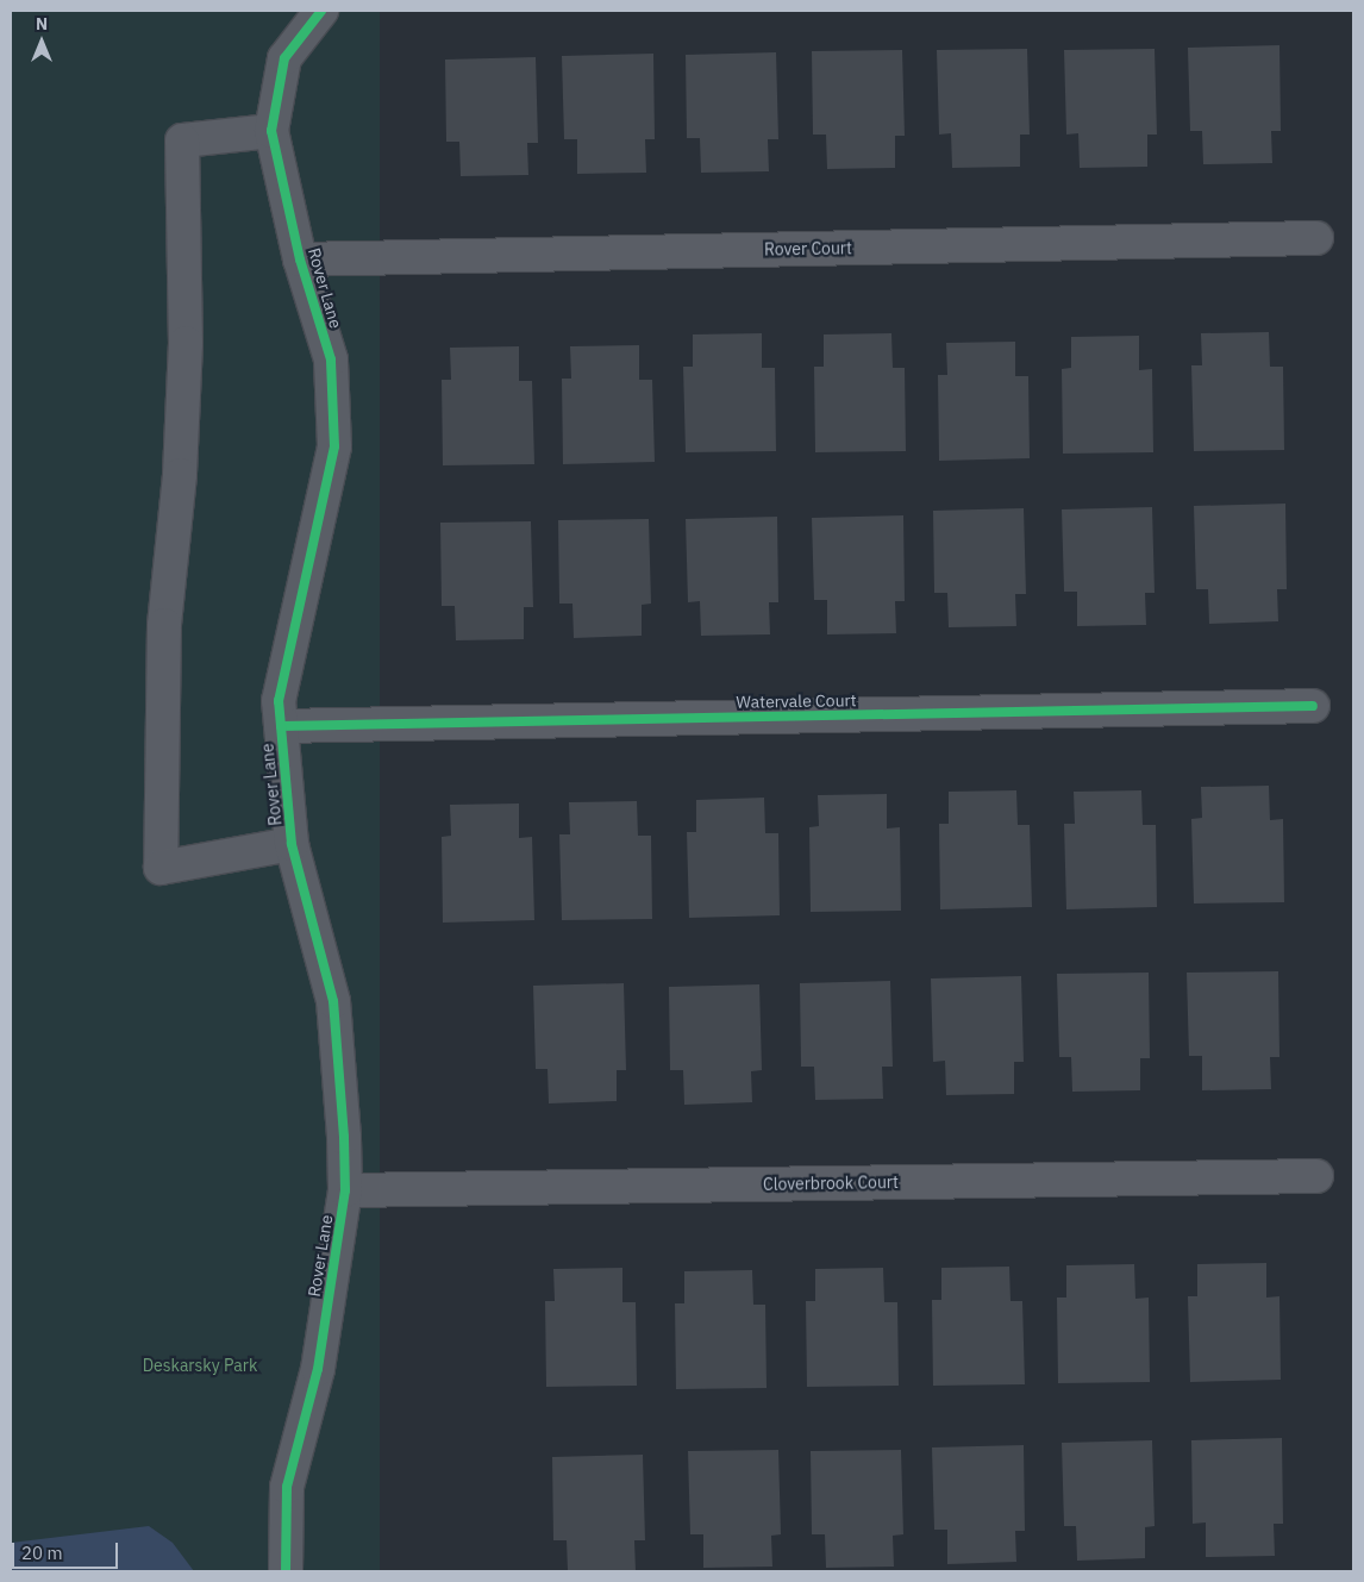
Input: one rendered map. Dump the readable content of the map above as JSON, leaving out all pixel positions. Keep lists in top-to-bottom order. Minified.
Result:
{"streets":{"street":["Rover Court","Rover Lane","Watervale Court","Cloverbrook Court"]},"crossings":[["Rover Court","Rover Lane"],["Rover Lane","Watervale Court"],["Rover Lane","Cloverbrook Court"]],"parks":["Deskarsky Park"],"scale_bar":"20 m","north":"top"}
